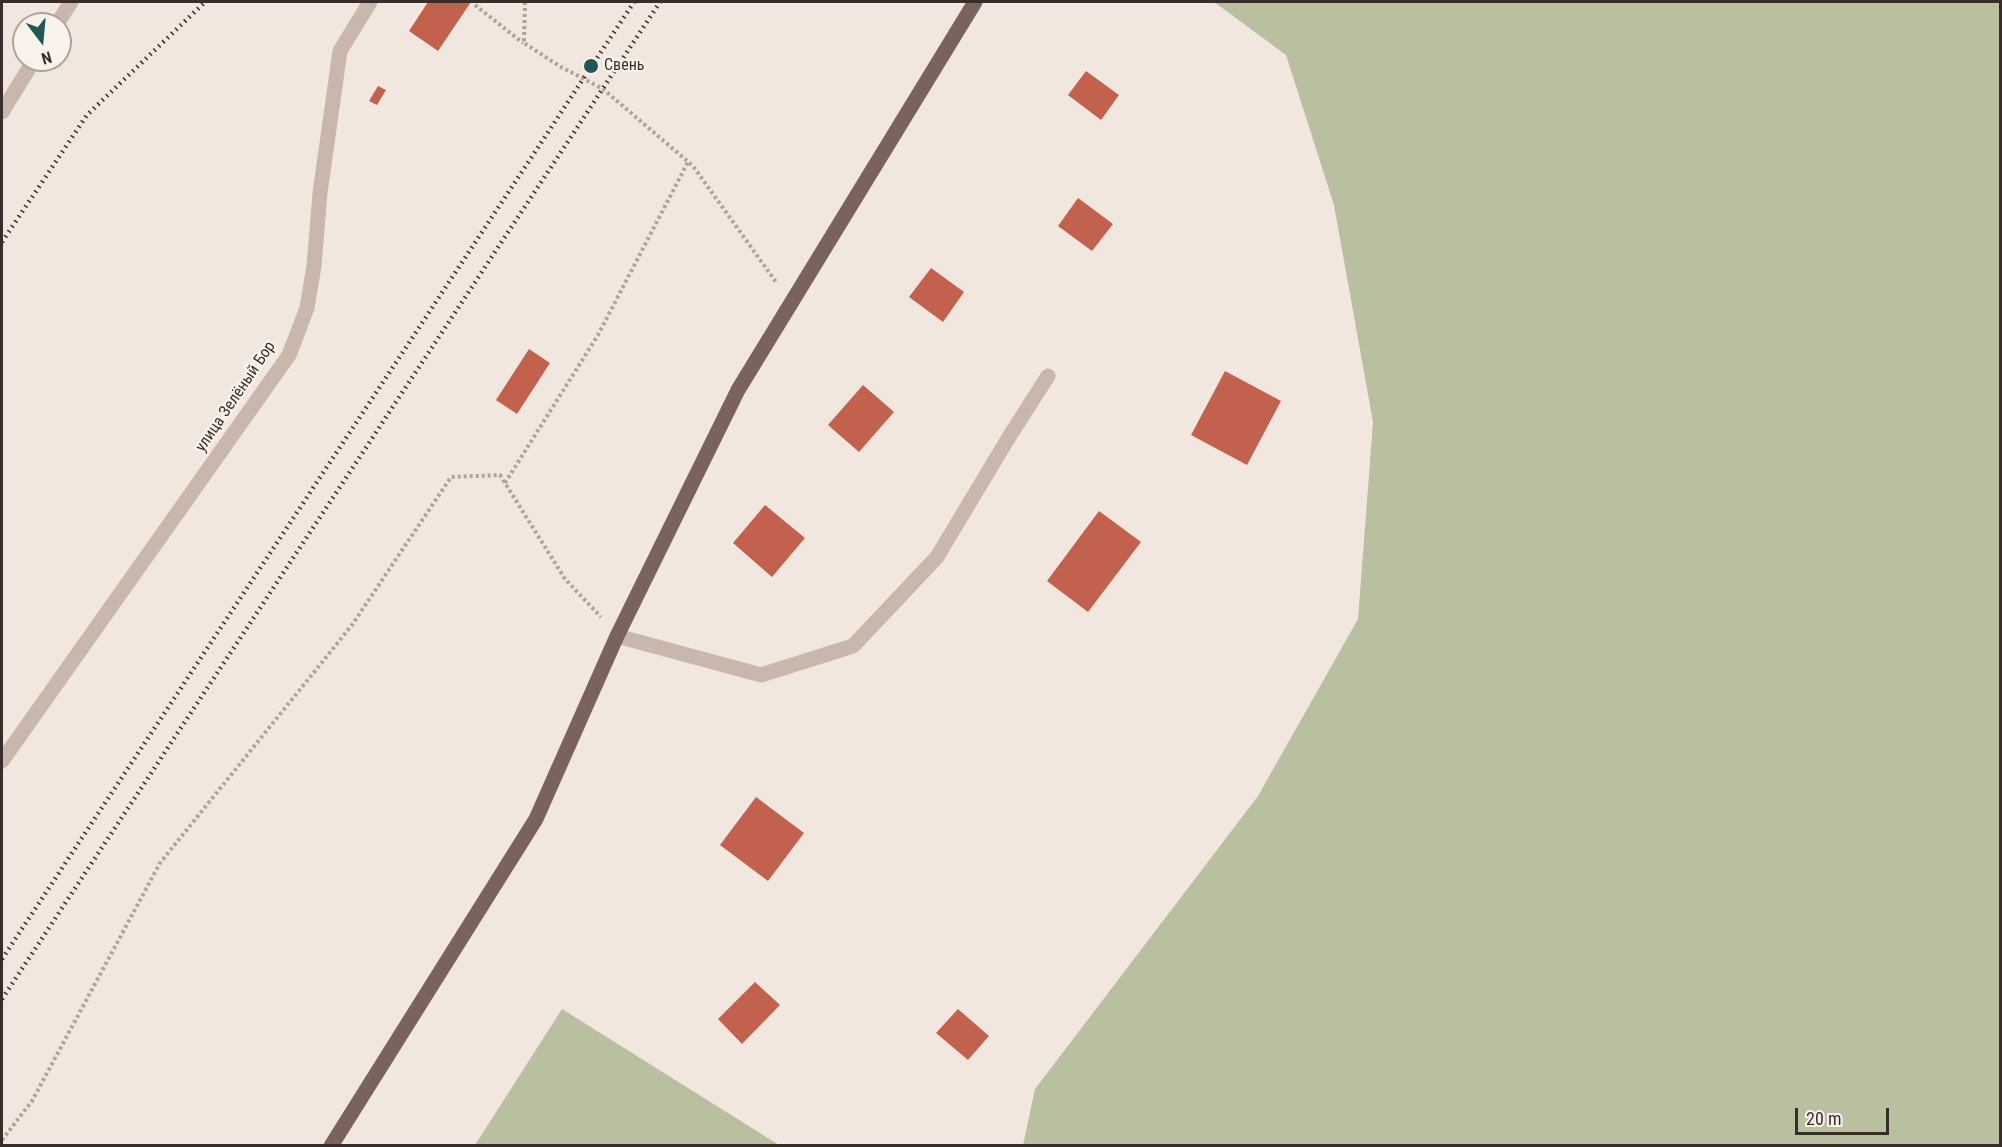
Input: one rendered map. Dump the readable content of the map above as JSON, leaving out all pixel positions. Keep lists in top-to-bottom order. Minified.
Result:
{"streets":{"street":["улица Зелёный Бор"]},"places":["Свень"],"scale_bar":"20 m","north":"bottom"}
